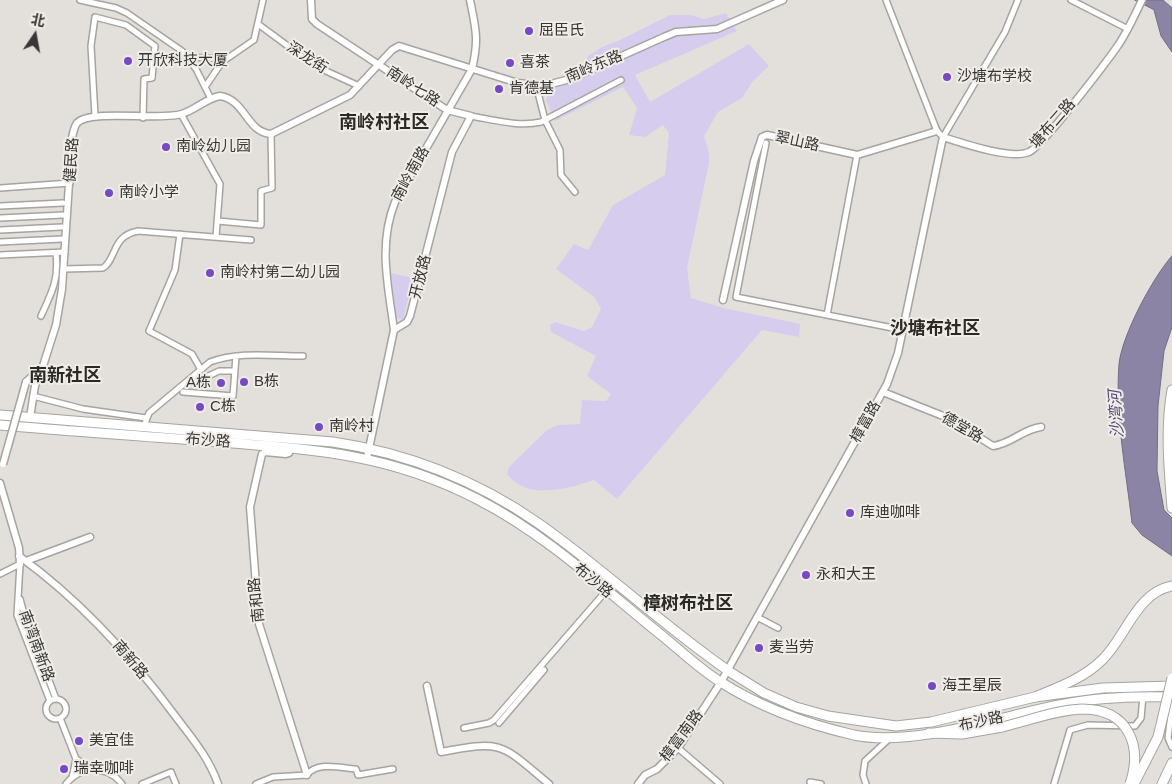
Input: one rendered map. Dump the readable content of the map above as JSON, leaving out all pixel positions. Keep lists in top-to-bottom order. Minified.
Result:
{"streets":{"main road":["布沙路"],"street":["深龙街","南岭东路","南岭七路","塘布二路","翠山路","健民路","南岭南路","开放路","樟富路","德堂路","南和路","南湾南新路","南新路","樟富南路"]},"crossings":[["南岭东路","南岭七路"],["南岭东路","南岭南路"],["南岭七路","南岭南路"],["塘布二路","樟富路"],["南岭南路","开放路"],["樟富路","德堂路"],["樟富路","布沙路"],["樟富路","樟富南路"],["布沙路","南和路"],["布沙路","樟富南路"],["南湾南新路","南新路"]],"districts":["南岭村社区","沙塘布社区","南新社区","樟树布社区"],"water":["沙湾河"],"places":["屈臣氏","开欣科技大厦","喜茶","沙塘布学校","肯德基","南岭幼儿园","南岭小学","南岭村第二幼儿园","B栋","A栋","C栋","南岭村","库迪咖啡","永和大王","麦当劳","海王星辰","美宜佳","瑞幸咖啡"],"north":"top"}
